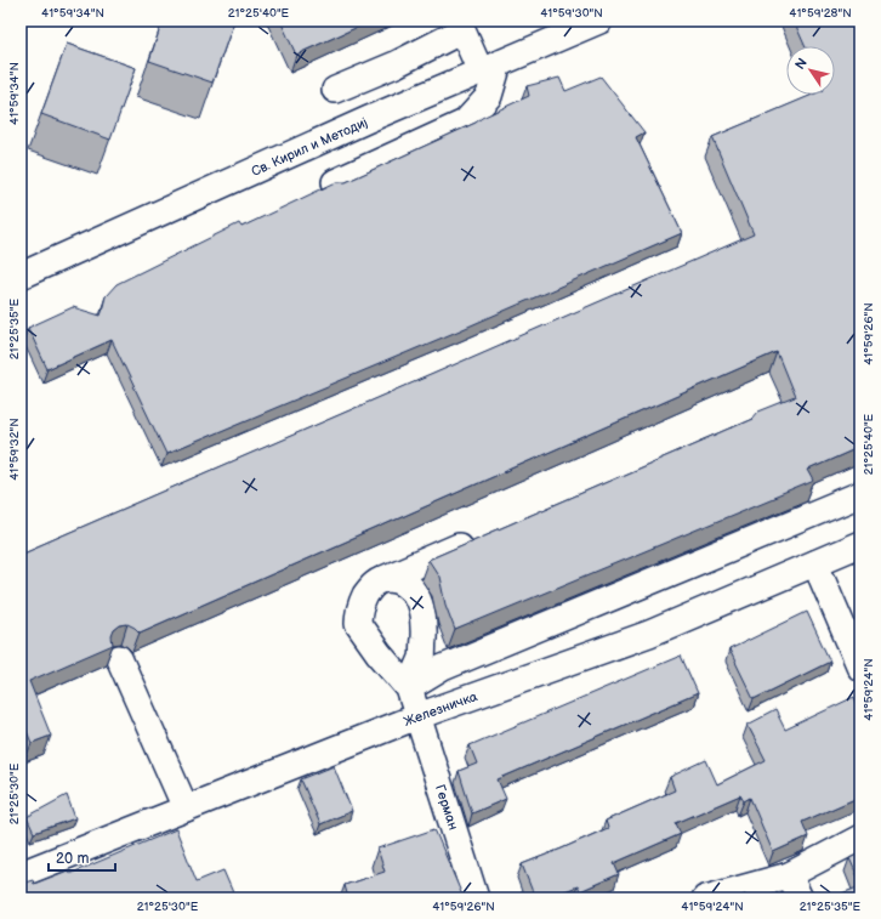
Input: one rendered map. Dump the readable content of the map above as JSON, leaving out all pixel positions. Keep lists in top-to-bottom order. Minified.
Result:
{"streets":{"street":["Св. Кирил и Методиј","Железничка","Герман"]},"crossings":[["Железничка","Герман"]],"scale_bar":"20 m","north":"top left","coordinates":["41°59'34\"N","21°25'40\"E","41°59'30\"N","41°59'28\"N","21°25'35\"E","41°59'26\"N","41°59'32\"N","41°59'24\"N","21°25'30\"E"]}
